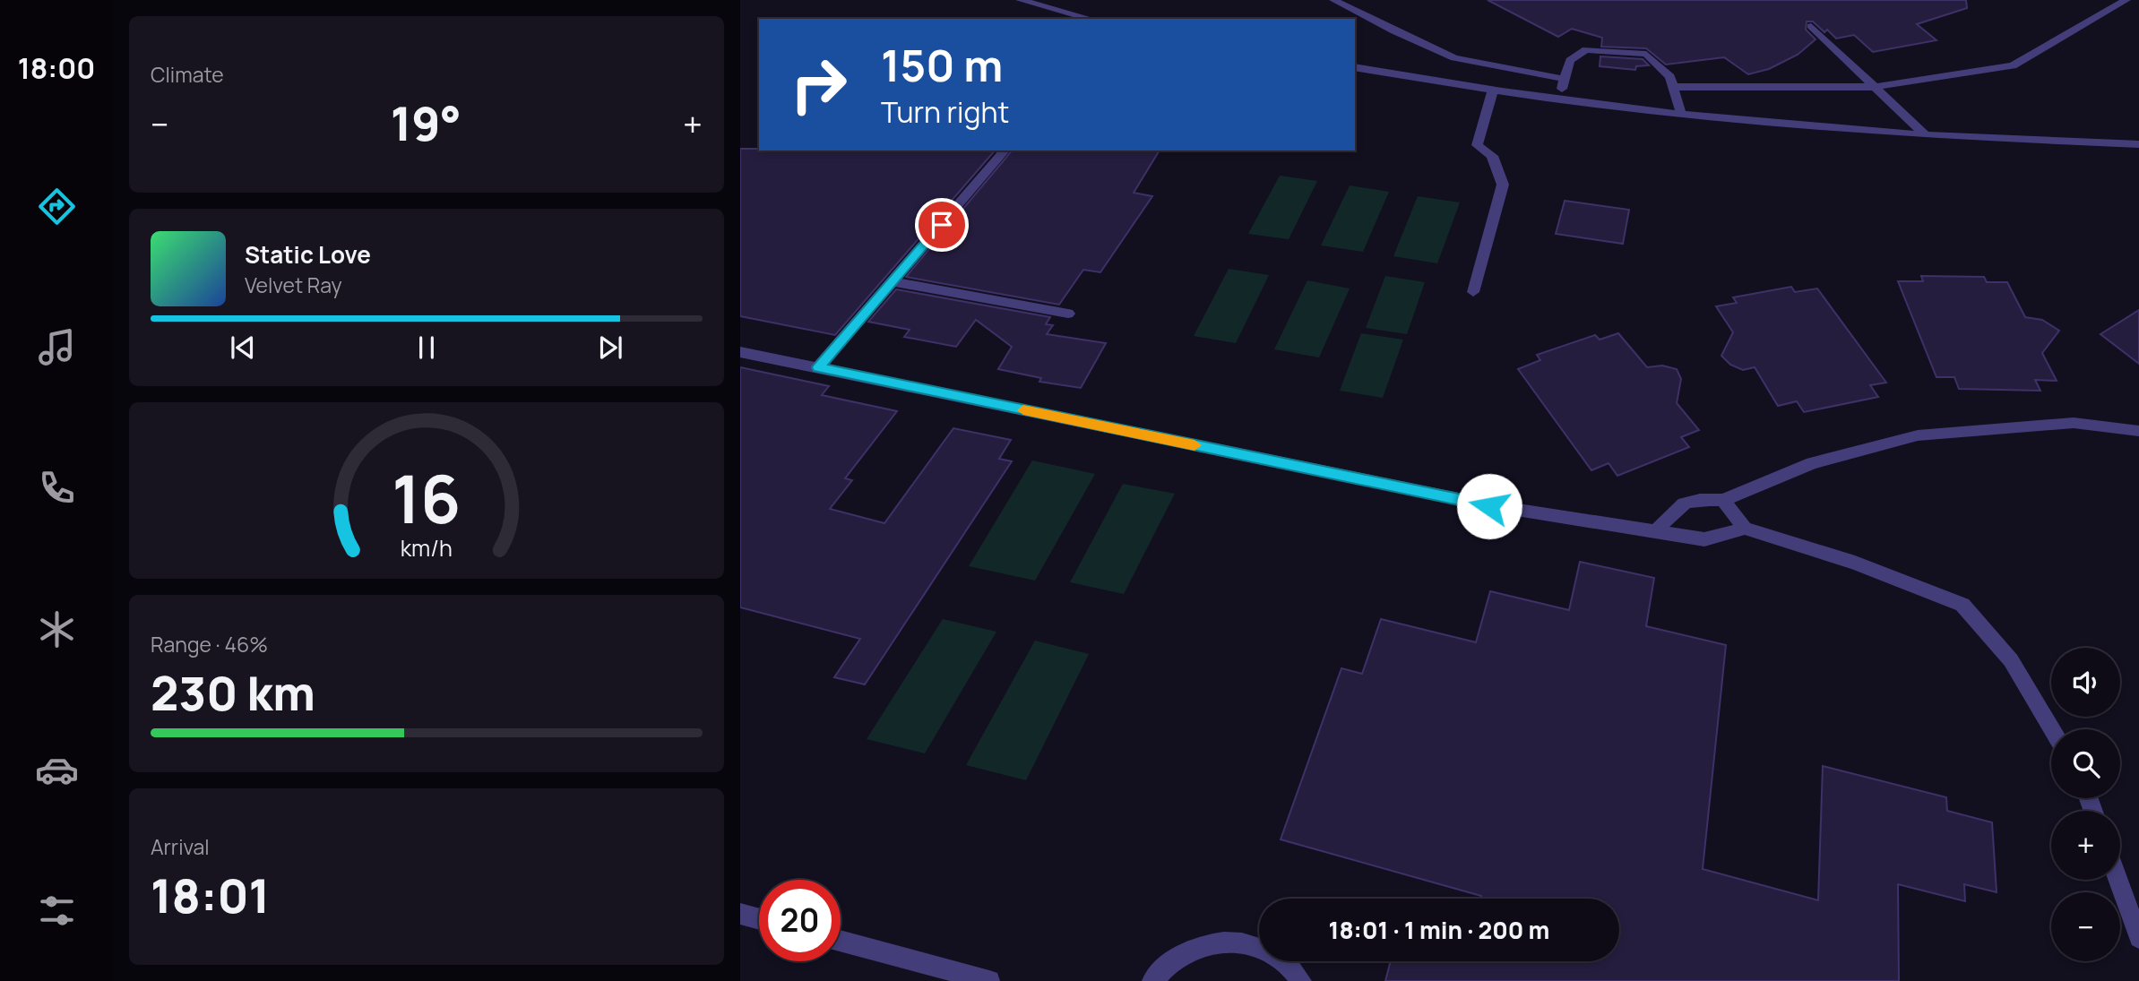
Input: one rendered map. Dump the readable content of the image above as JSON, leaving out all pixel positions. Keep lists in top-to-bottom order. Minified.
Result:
{"page":{"tabs":"18:00","tile":["Climate",["Range · 46%","230 km"],["Arrival","18:01"]],"turn":["150 m","Turn right"],"heat":["−","19°","+"],"song":["Static Love","Velvet Ray"],"map_buttons":["+","−"],"limit":"20","trip":"18:01 · 1 min · 200 m","gauge":["16","km/h"]}}
